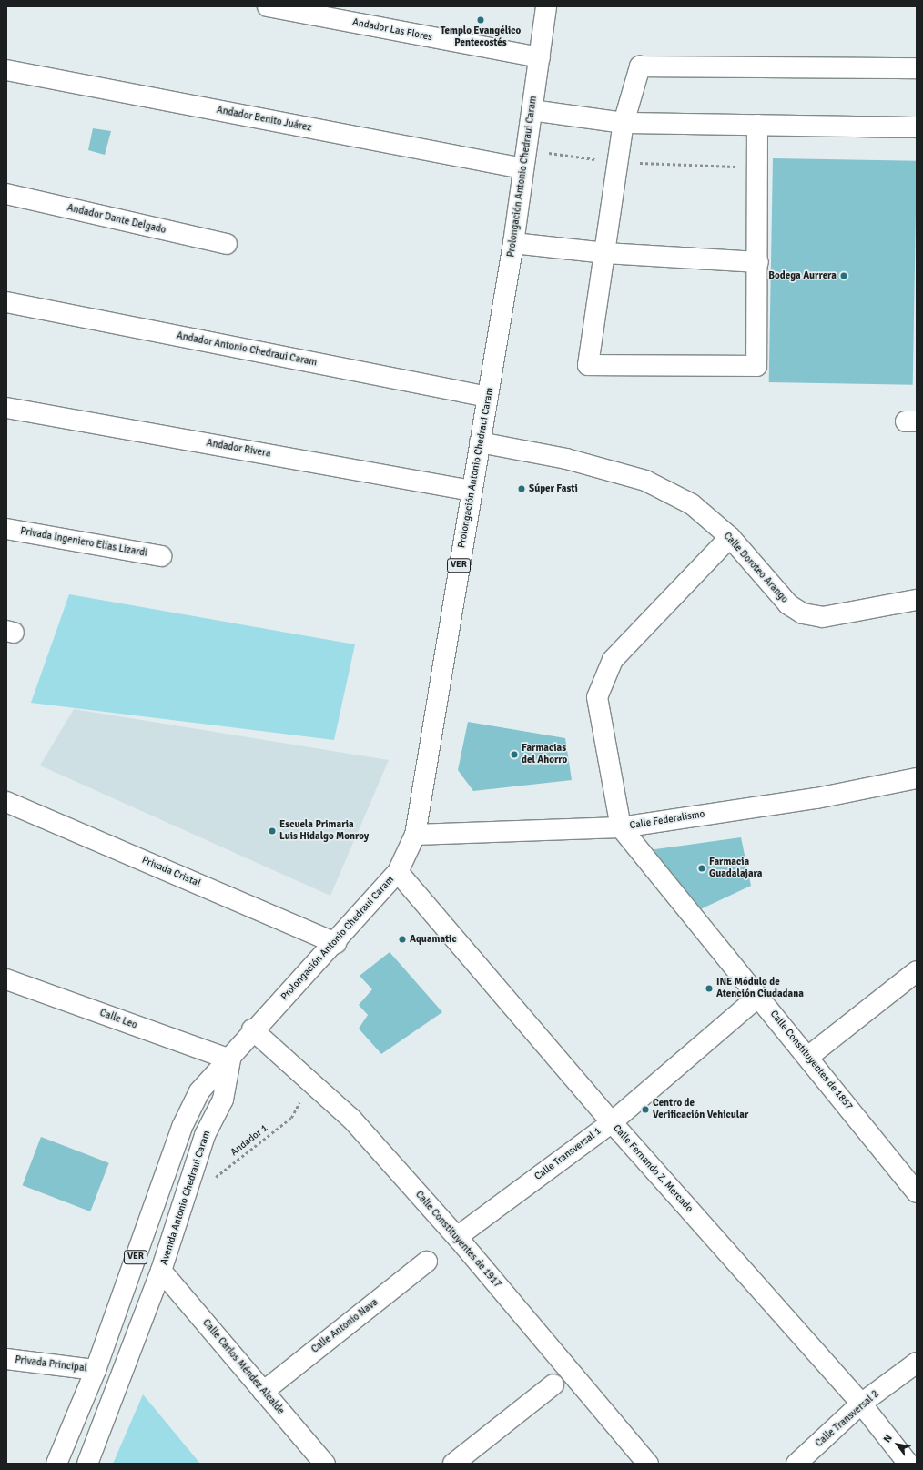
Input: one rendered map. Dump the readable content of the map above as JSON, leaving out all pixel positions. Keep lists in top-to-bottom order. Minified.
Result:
{"streets":{"street":["Andador Las Flores","Andador Benito Juárez","Prolongación Antonio Chedraui Caram","Andador Dante Delgado","Andador Antonio Chedraui Caram","Andador Rivera","Privada Ingeniero Elías Lizardi","VER","Calle Doroteo Arango","Calle Federalismo","Privada Cristal","Calle Leo","Calle Constituyentes de 1857","Calle Transversal 1","Calle Fernando Z. Mercado","Avenida Antonio Chedraui Caram","Calle Constituyentes de 1917","Calle Antonio Nava","Privada Principal","Calle Carlos Méndez Alcalde","Calle Transversal 2"],"path":["Andador 1"]},"crossings":[["Andador Las Flores","Prolongación Antonio Chedraui Caram"],["Andador Benito Juárez","Prolongación Antonio Chedraui Caram"],["Prolongación Antonio Chedraui Caram","Andador Antonio Chedraui Caram"],["Prolongación Antonio Chedraui Caram","Andador Rivera"],["Prolongación Antonio Chedraui Caram","VER"],["Prolongación Antonio Chedraui Caram","Calle Doroteo Arango"],["Prolongación Antonio Chedraui Caram","Calle Federalismo"],["Prolongación Antonio Chedraui Caram","Privada Cristal"],["Prolongación Antonio Chedraui Caram","Calle Leo"],["Prolongación Antonio Chedraui Caram","Calle Fernando Z. Mercado"],["Prolongación Antonio Chedraui Caram","Avenida Antonio Chedraui Caram"],["Prolongación Antonio Chedraui Caram","Calle Constituyentes de 1917"],["VER","Calle Leo"],["VER","Avenida Antonio Chedraui Caram"],["VER","Privada Principal"],["Calle Federalismo","Calle Constituyentes de 1857"],["Calle Leo","Avenida Antonio Chedraui Caram"],["Calle Constituyentes de 1857","Calle Transversal 1"],["Andador 1","Calle Constituyentes de 1917"],["Calle Transversal 1","Calle Fernando Z. Mercado"],["Calle Transversal 1","Calle Constituyentes de 1917"],["Calle Fernando Z. Mercado","Calle Transversal 2"],["Avenida Antonio Chedraui Caram","Calle Carlos Méndez Alcalde"],["Calle Antonio Nava","Calle Carlos Méndez Alcalde"]],"places":["Templo Evangélico Pentecostés","Bodega Aurrera","Súper Fasti","Farmacias del Ahorro","Escuela Primaria Luis Hidalgo Monroy","Farmacia Guadalajara","Aquamatic","INE Módulo de Atención Ciudadana","Centro de Verificación Vehicular"],"north":"top left"}
